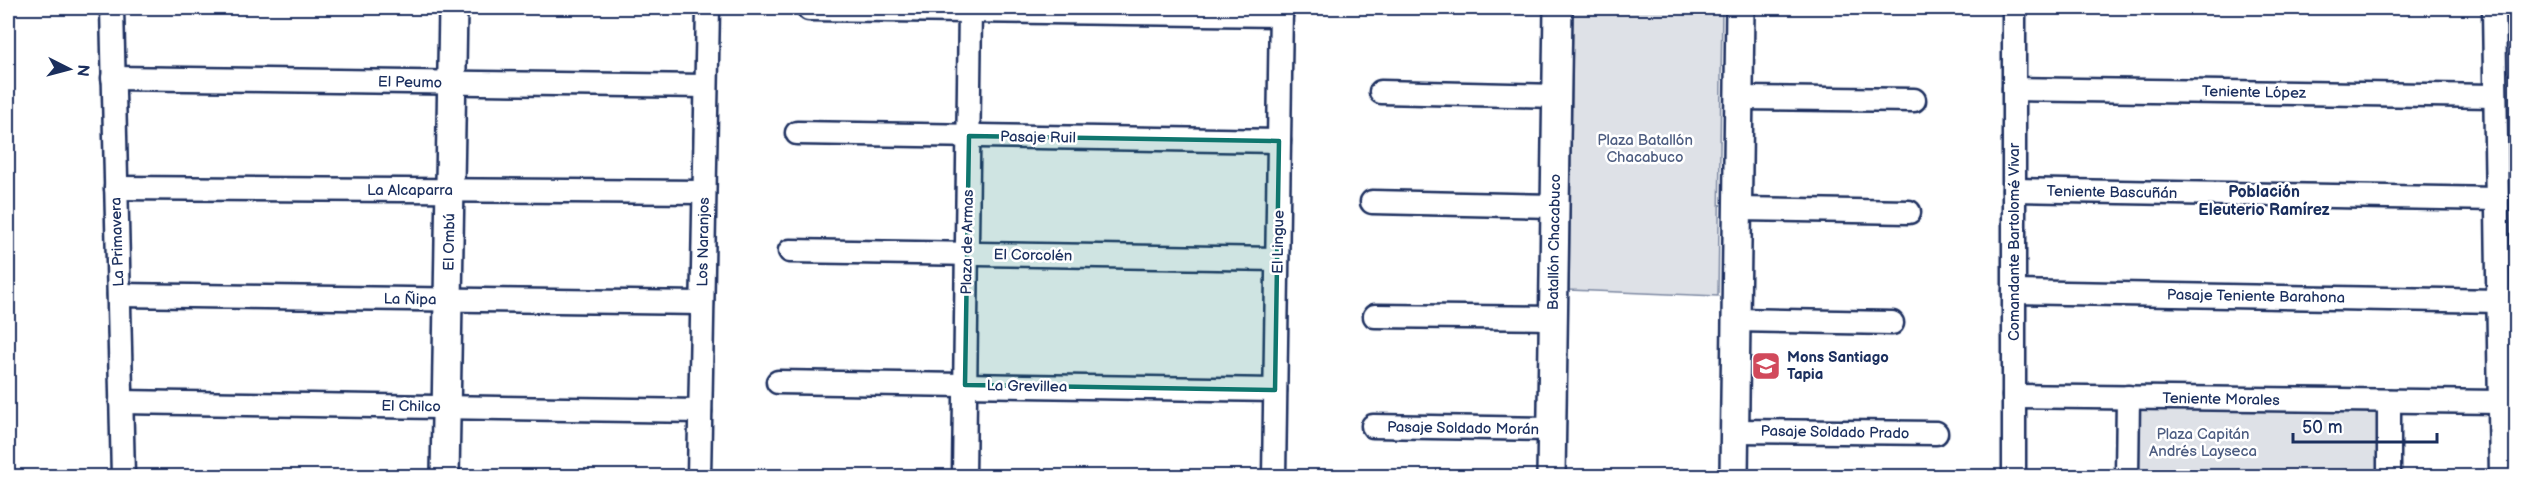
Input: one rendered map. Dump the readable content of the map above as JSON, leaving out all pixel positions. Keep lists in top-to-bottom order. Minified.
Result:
{"streets":{"street":["El Peumo","Teniente López","Pasaje Ruil","La Alcaparra","Teniente Bascuñán","La Primavera","El Ombú","Los Naranjos","Plaza de Armas","El Lingue","Batallón Chacabuco","Comandante Bartolomé Vivar","El Corcolén","Pasaje Teniente Barahona","La Ñipa","La Grevillea","Teniente Morales","El Chilco","Pasaje Soldado Morán","Pasaje Soldado Prado"]},"crossings":[["El Peumo","La Primavera"],["El Peumo","El Ombú"],["El Peumo","Los Naranjos"],["Teniente López","Comandante Bartolomé Vivar"],["Pasaje Ruil","Plaza de Armas"],["Pasaje Ruil","El Lingue"],["La Alcaparra","La Primavera"],["La Alcaparra","El Ombú"],["La Alcaparra","Los Naranjos"],["Teniente Bascuñán","Comandante Bartolomé Vivar"],["La Primavera","La Ñipa"],["La Primavera","El Chilco"],["El Ombú","La Ñipa"],["El Ombú","El Chilco"],["Los Naranjos","La Ñipa"],["Los Naranjos","El Chilco"],["Plaza de Armas","El Corcolén"],["Plaza de Armas","La Grevillea"],["El Lingue","El Corcolén"],["El Lingue","La Grevillea"],["Batallón Chacabuco","Pasaje Soldado Morán"],["Comandante Bartolomé Vivar","Pasaje Teniente Barahona"],["Comandante Bartolomé Vivar","Teniente Morales"]],"districts":["Población Eleuterio Ramírez"],"parks":["Plaza Batallón Chacabuco","Plaza Capitán Andrés Layseca"],"places":{"school or university":["Mons Santiago Tapia"]},"scale_bar":"50 m","north":"right"}
